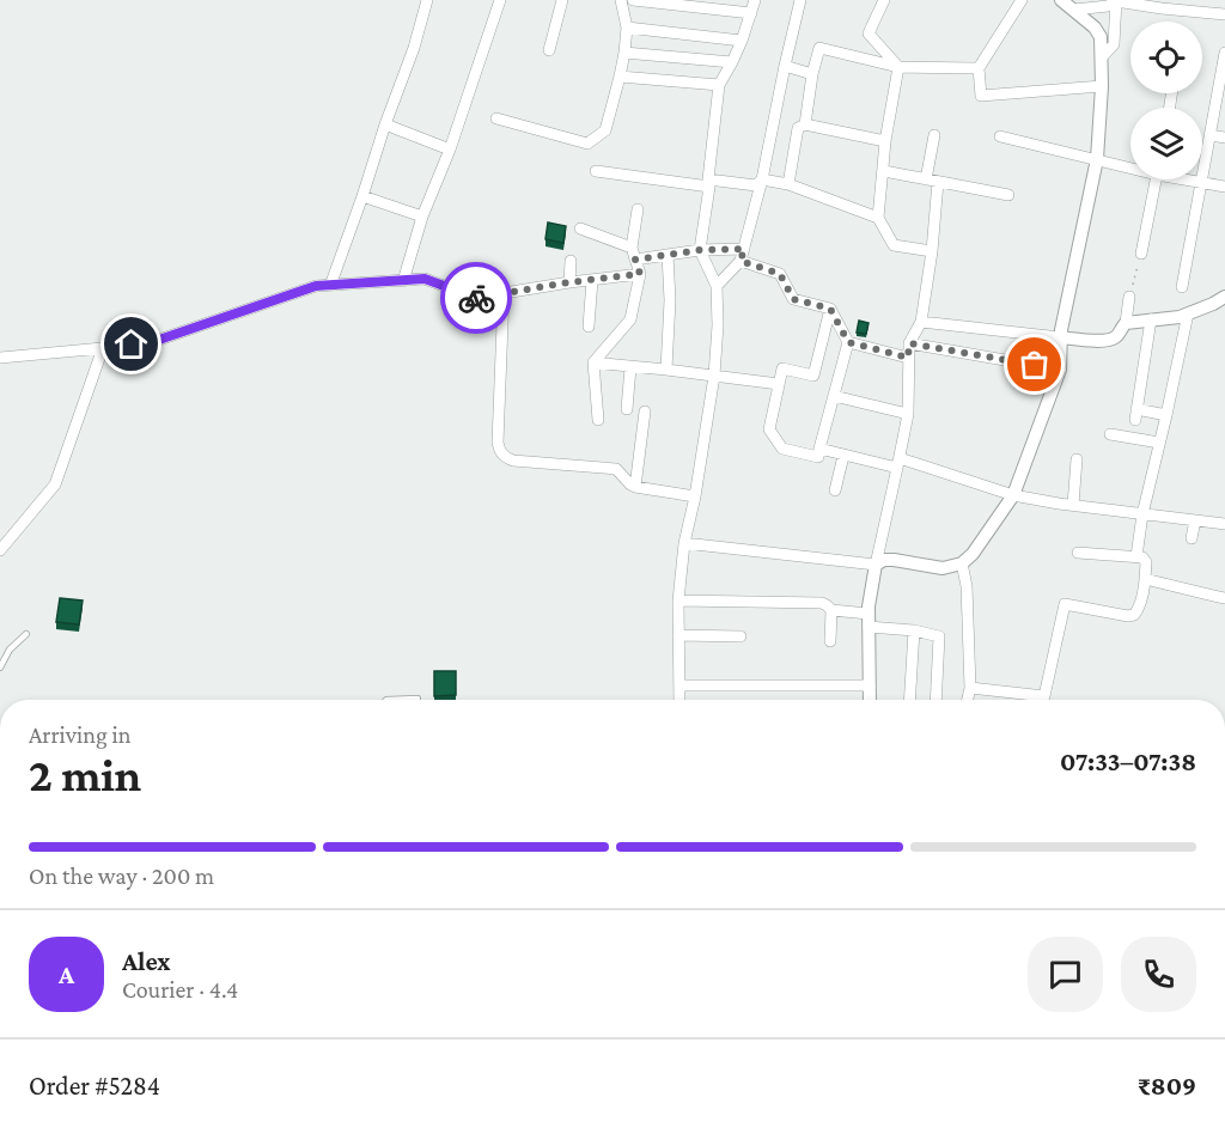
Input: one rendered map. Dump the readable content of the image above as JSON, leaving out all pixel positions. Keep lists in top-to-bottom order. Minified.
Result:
{"page":{"heading":["2 min","Arriving in","07:33–07:38"],"panel":["Alex","Courier · 4.4","Order #5284","₹809"],"bar":"On the way · 200 m","round":"A"}}
